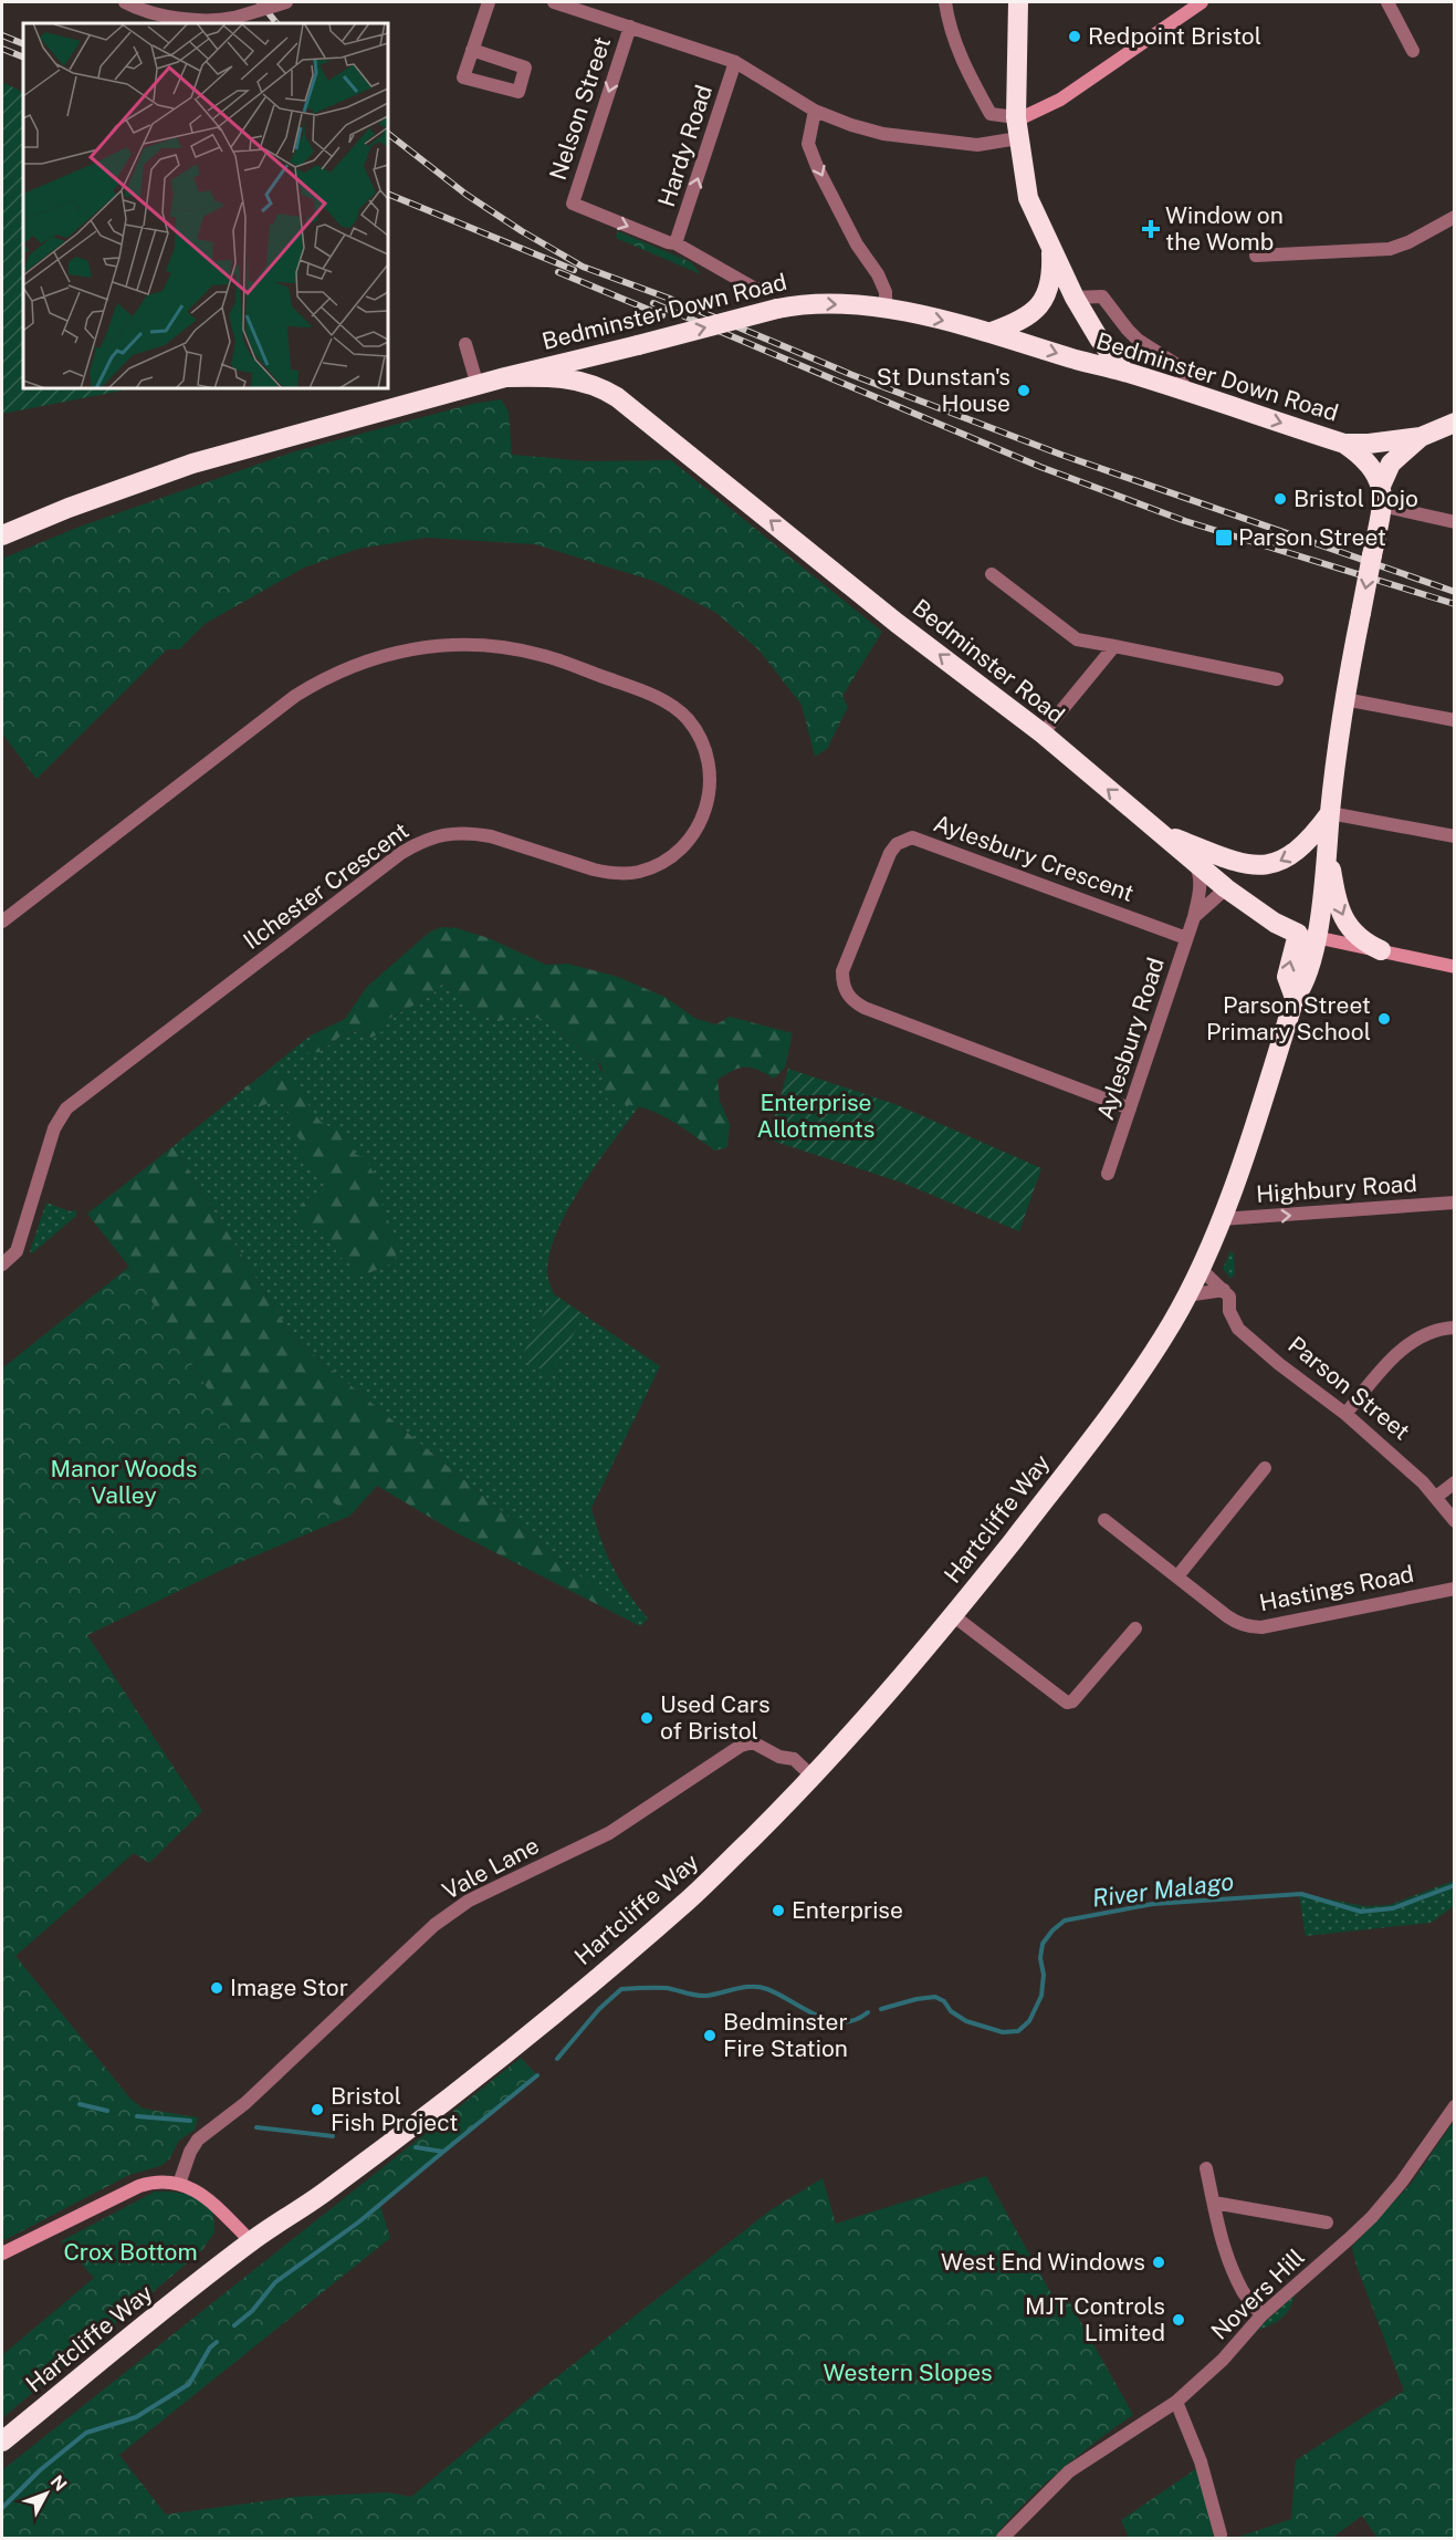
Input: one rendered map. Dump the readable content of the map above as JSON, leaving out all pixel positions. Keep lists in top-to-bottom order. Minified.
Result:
{"streets":{"highway":["Bedminster Down Road","Bedminster Road","Hartcliffe Way"],"street":["Nelson Street","Hardy Road","Aylesbury Crescent","Ilchester Crescent","Aylesbury Road","Highbury Road","Parson Street","Hastings Road","Vale Lane","Novers Hill"]},"crossings":[["Nelson Street","Hardy Road"],["Bedminster Down Road","Bedminster Road"],["Bedminster Road","Aylesbury Road"],["Aylesbury Crescent","Aylesbury Road"],["Hartcliffe Way","Vale Lane"]],"one_way":["Hardy Road","Bedminster Down Road","Bedminster Road","Highbury Road"],"water":["River Malago"],"parks":["Enterprise Allotments","Manor Woods Valley","Crox Bottom","Western Slopes"],"places":{"other":["Redpoint Bristol","St Dunstan's House","Bristol Dojo","Parson Street Primary School","Used Cars of Bristol","Enterprise","Image Stor","Bedminster Fire Station","Bristol Fish Project","West End Windows","MJT Controls Limited"],"health":["Window on the Womb"],"transit":["Parson Street"]},"north":"top right"}
